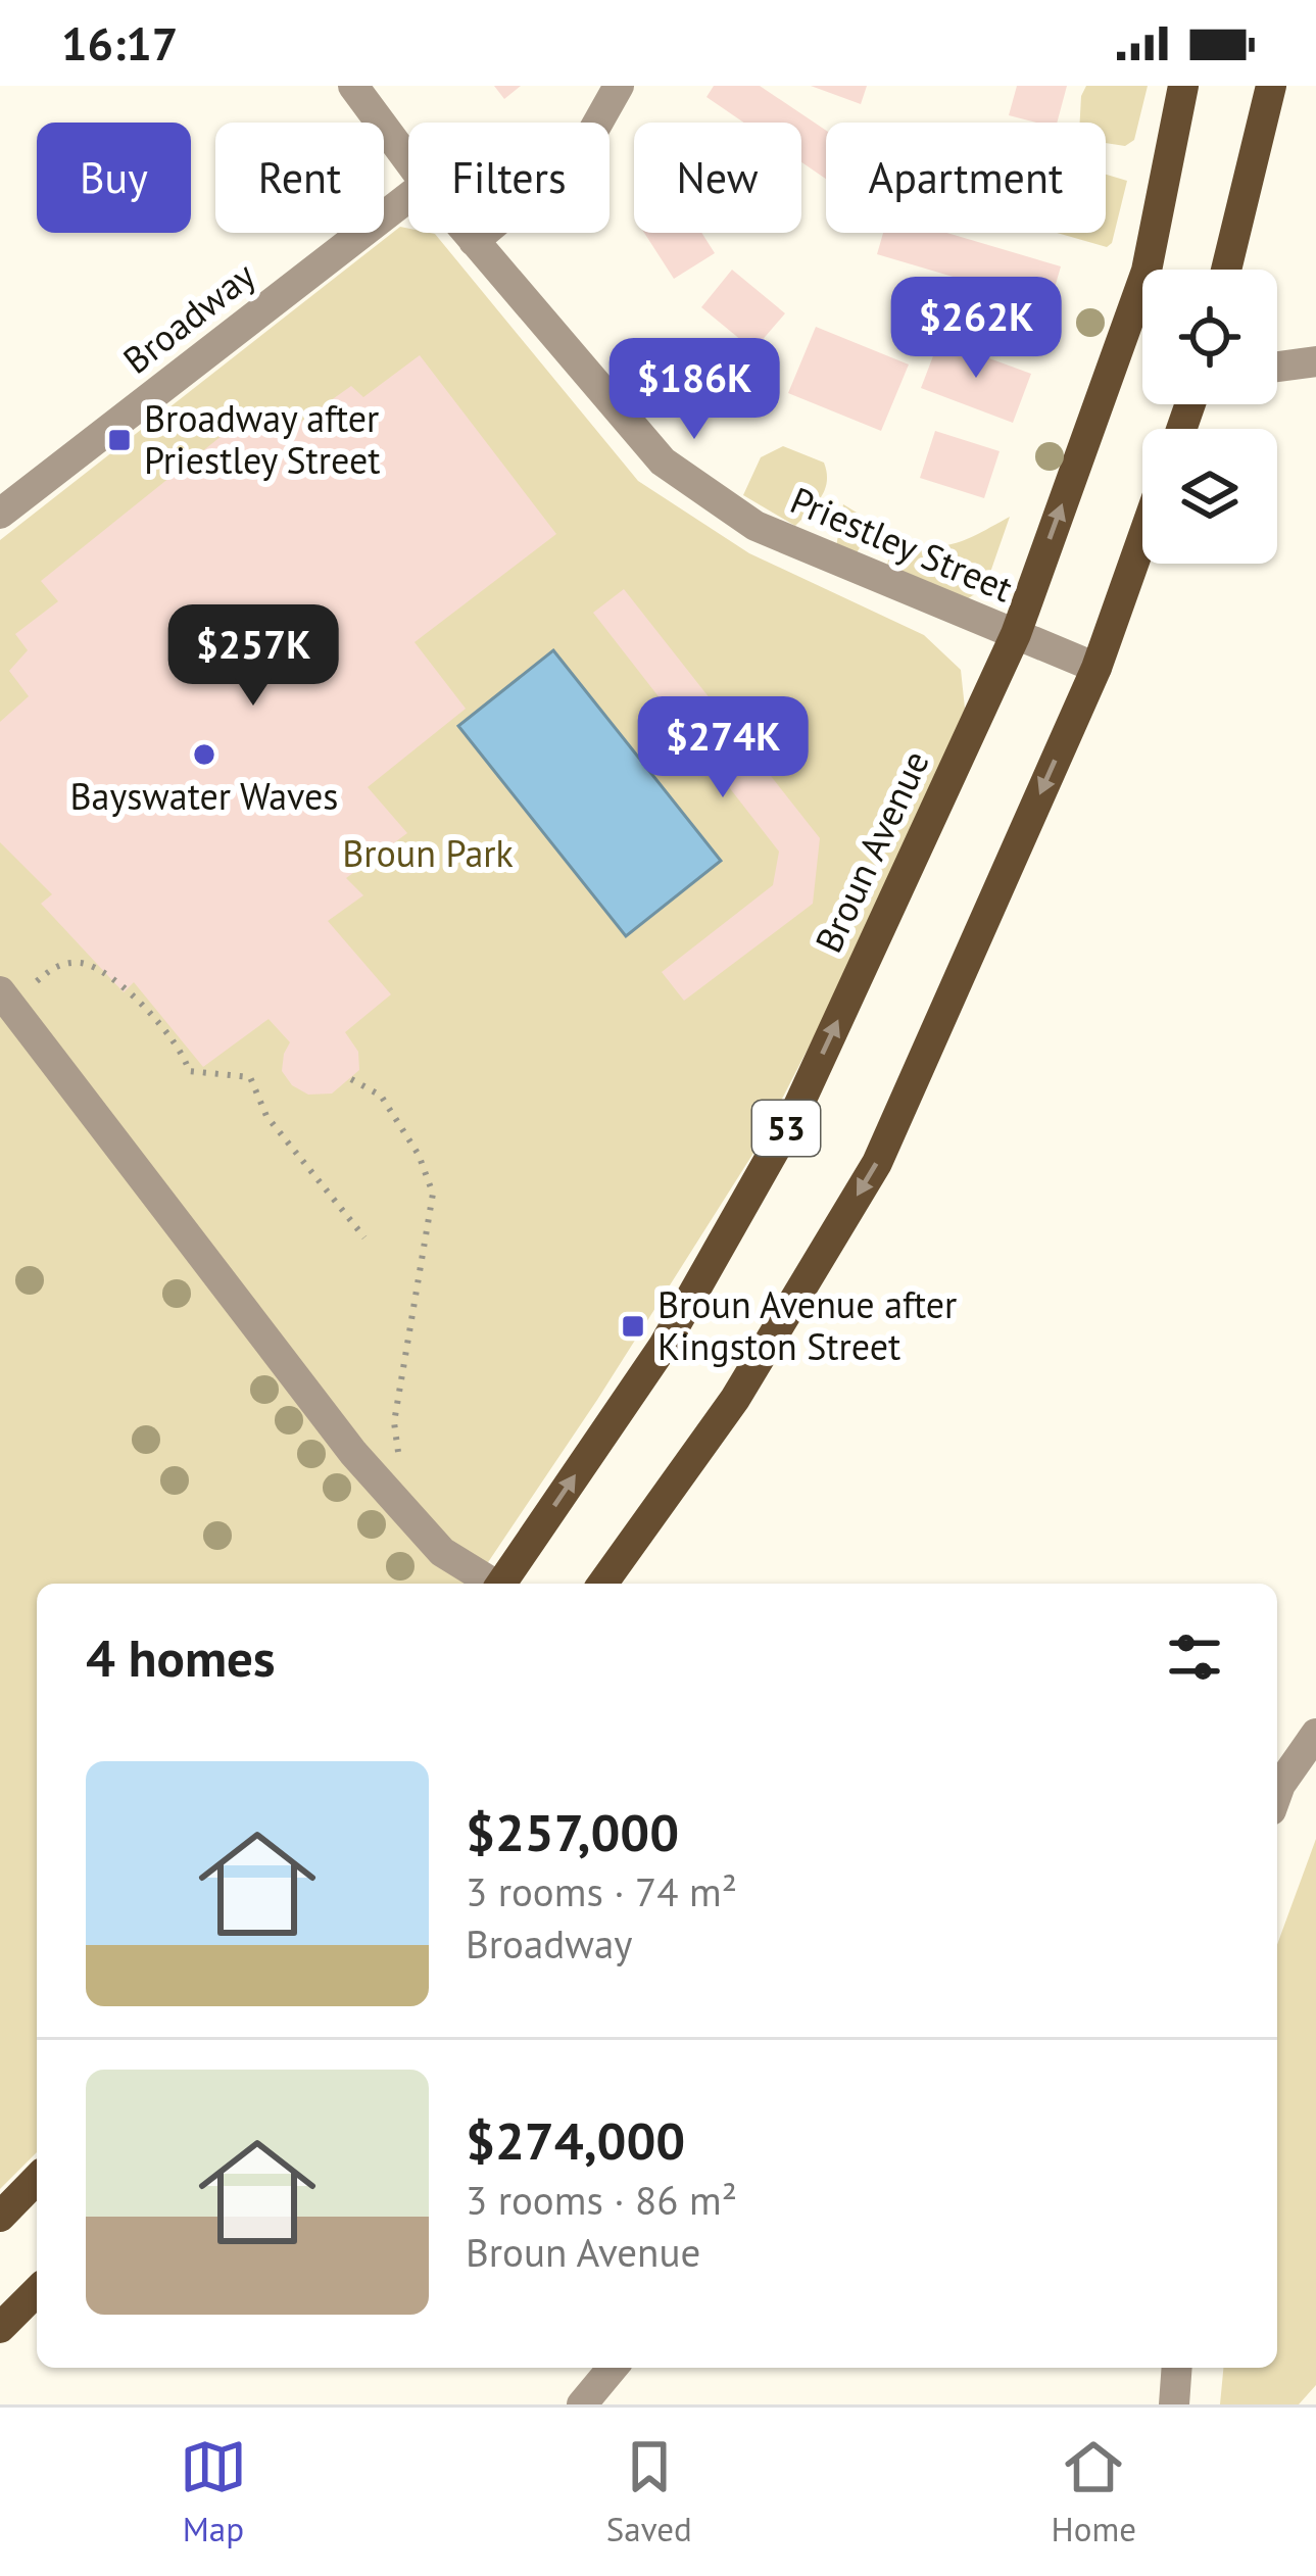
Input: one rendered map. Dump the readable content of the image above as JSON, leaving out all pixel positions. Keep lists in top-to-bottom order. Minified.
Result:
{"streets":{"main road":["Broun Avenue","53"],"street":["Broadway","Priestley Street"]},"crossings":[["Priestley Street","Broun Avenue"],["Priestley Street","53"]],"parks":["Broun Park"],"places":{"transit":["Broadway after Priestley Street","Broun Avenue after Kingston Street"],"other":["Bayswater Waves"]},"page":{"status":"16:17","chip":["Buy","Rent","Filters","New","Apartment"],"price":["$262K","$186K","$257K","$274K"],"heading":"4 homes","list":[{"name":"$257,000","note":"3 rooms · 74 m² · Broadway"},{"name":"$274,000","note":"3 rooms · 86 m² · Broun Avenue"}],"tabs":["Map","Saved","Home"]}}
